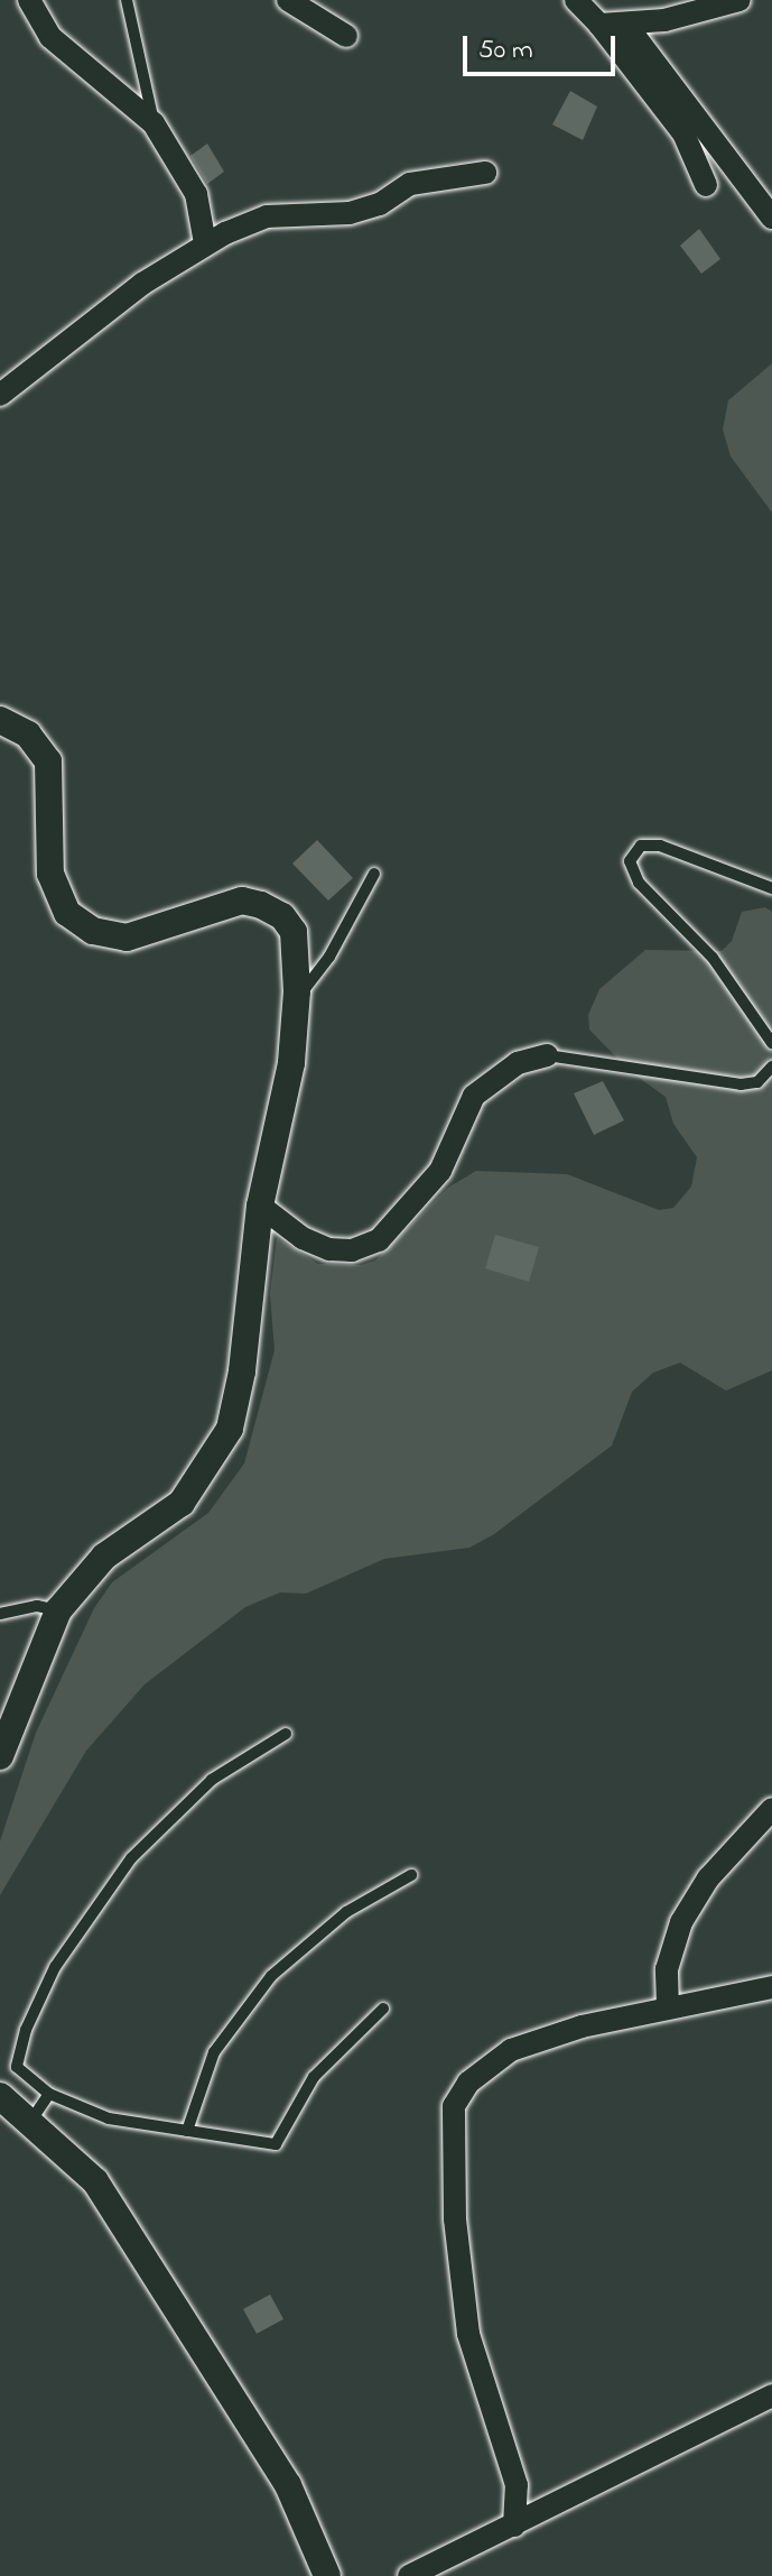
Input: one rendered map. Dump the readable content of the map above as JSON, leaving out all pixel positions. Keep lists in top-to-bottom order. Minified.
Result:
{"scale_bar":"50 m"}
